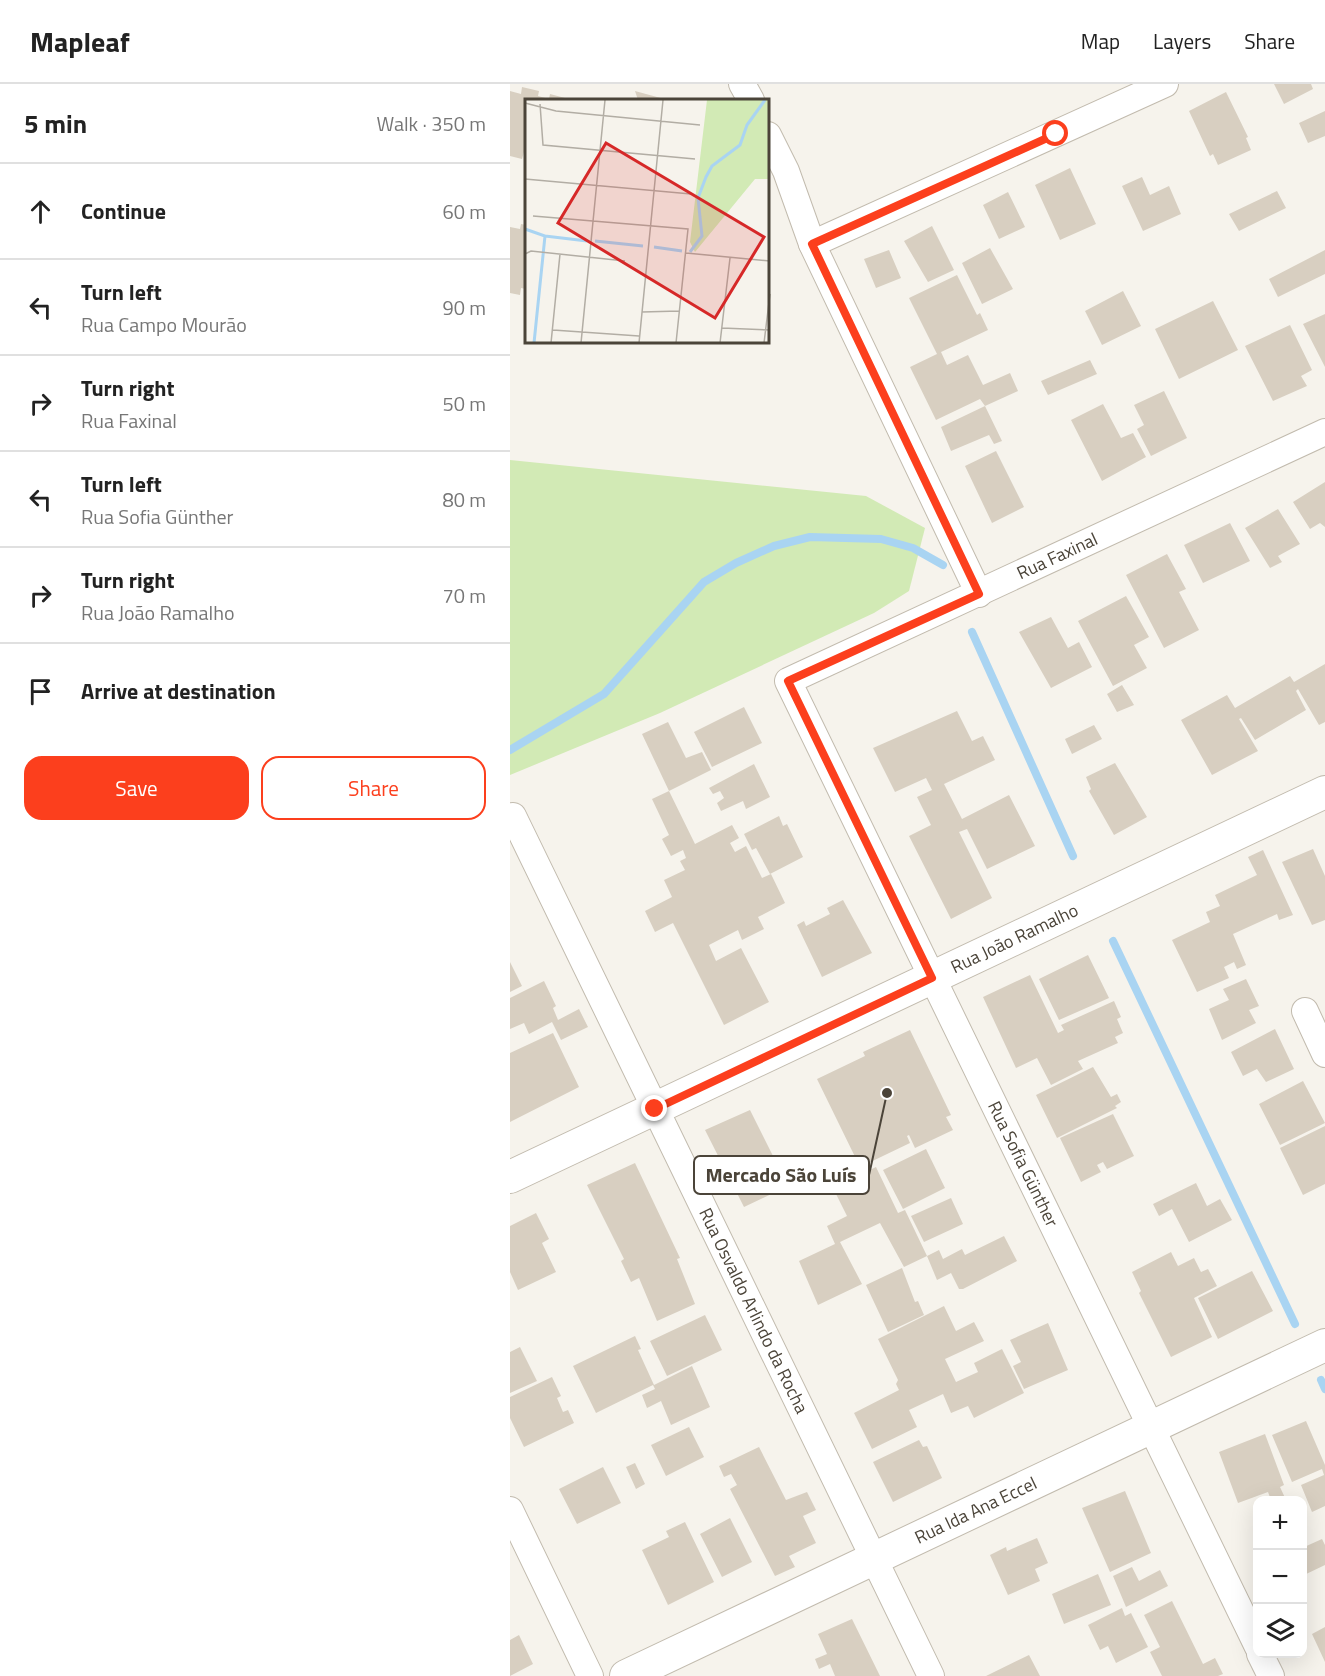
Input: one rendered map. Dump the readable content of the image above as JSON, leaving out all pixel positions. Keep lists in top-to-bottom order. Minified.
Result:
{"streets":{"street":["Rua Faxinal","Rua João Ramalho","Rua Sofia Günther","Rua Osvaldo Arlindo da Rocha","Rua Ida Ana Eccel"]},"crossings":[["Rua Faxinal","Rua Sofia Günther"],["Rua João Ramalho","Rua Sofia Günther"],["Rua João Ramalho","Rua Osvaldo Arlindo da Rocha"],["Rua Sofia Günther","Rua Ida Ana Eccel"],["Rua Osvaldo Arlindo da Rocha","Rua Ida Ana Eccel"]],"places":["Mercado São Luís"],"page":{"header":"Mapleaf","nav":["Map","Layers","Share"],"heading":["5 min","Walk · 350 m"],"list":[["Continue","60 m"],["Turn left","Rua Campo Mourão","90 m"],["Turn right","Rua Faxinal","50 m"],["Turn left","Rua Sofia Günther","80 m"],["Turn right","Rua João Ramalho","70 m"],"Arrive at destination"],"buttons":["Save","Share"],"map_buttons":["+","−"]}}
